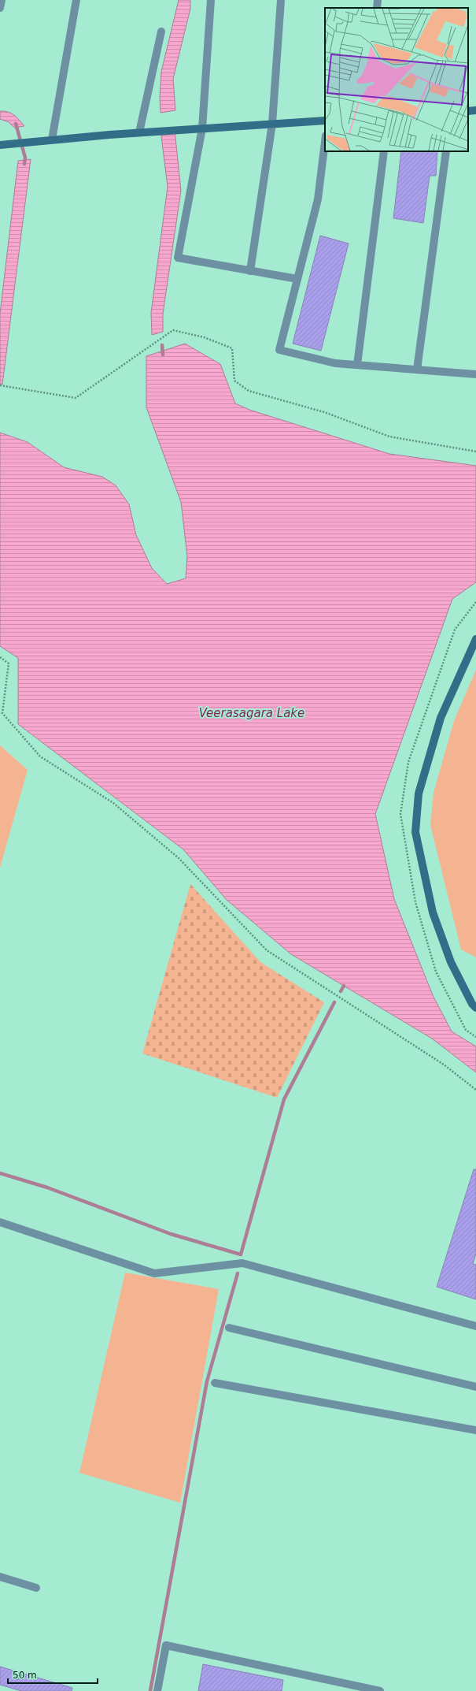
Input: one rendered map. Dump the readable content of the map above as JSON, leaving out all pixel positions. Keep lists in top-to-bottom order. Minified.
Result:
{"water":["Veerasagara Lake"],"scale_bar":"50 m"}
